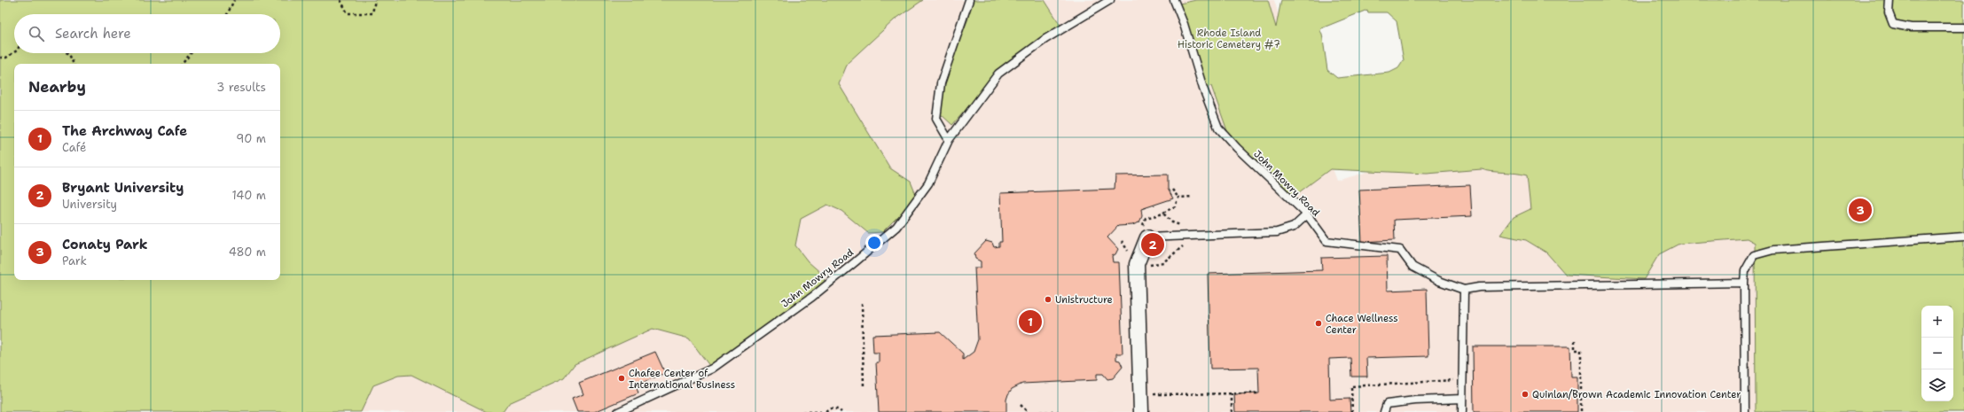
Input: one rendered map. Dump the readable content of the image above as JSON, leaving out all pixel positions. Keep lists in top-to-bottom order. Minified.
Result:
{"streets":{"lane":["John Mowry Road"]},"parks":["Rhode Island Historic Cemetery #7"],"places":["Unistructure","Chace Wellness Center","Chafee Center of International Business","Quinlan/Brown Academic Innovation Center"],"page":{"search":"Search here","heading":["Nearby","3 results"],"list":[{"mark":"1","name":"The Archway Cafe","note":"Café","value":"90 m"},{"mark":"2","name":"Bryant University","note":"University","value":"140 m"},{"mark":"3","name":"Conaty Park","note":"Park","value":"480 m"}],"pins":["3","2","1"],"map_buttons":["+","−"]}}
